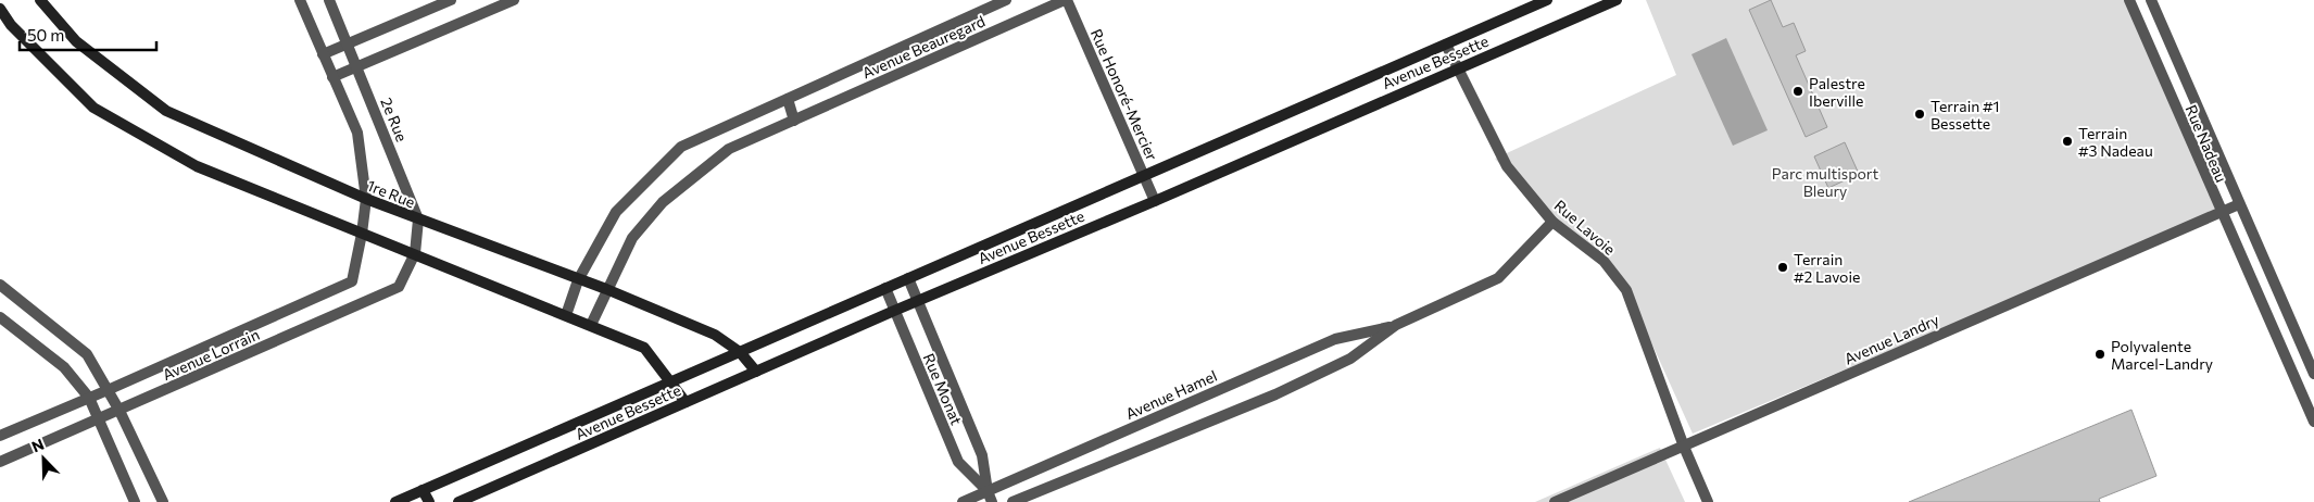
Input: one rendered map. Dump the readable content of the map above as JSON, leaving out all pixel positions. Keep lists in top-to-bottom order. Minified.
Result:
{"streets":{"street":["Avenue Beauregard","Avenue Bessette","Rue Honoré-Mercier","2e Rue","Rue Nadeau","1re Rue","Rue Lavoie","Avenue Landry","Avenue Lorrain","Rue Monat","Avenue Hamel"]},"crossings":[["Avenue Beauregard","Rue Honoré-Mercier"],["Avenue Beauregard","1re Rue"],["Avenue Bessette","Rue Honoré-Mercier"],["Avenue Bessette","1re Rue"],["Avenue Bessette","Rue Lavoie"],["Avenue Bessette","Rue Monat"],["2e Rue","1re Rue"],["2e Rue","Avenue Lorrain"],["Rue Nadeau","Avenue Landry"],["Rue Lavoie","Avenue Landry"],["Rue Lavoie","Avenue Hamel"],["Rue Monat","Avenue Hamel"]],"parks":["Parc multisport Bleury"],"places":["Palestre Iberville","Terrain #1 Bessette","Terrain #3 Nadeau","Terrain #2 Lavoie","Polyvalente Marcel-Landry"],"scale_bar":"50 m","north":"top left"}
